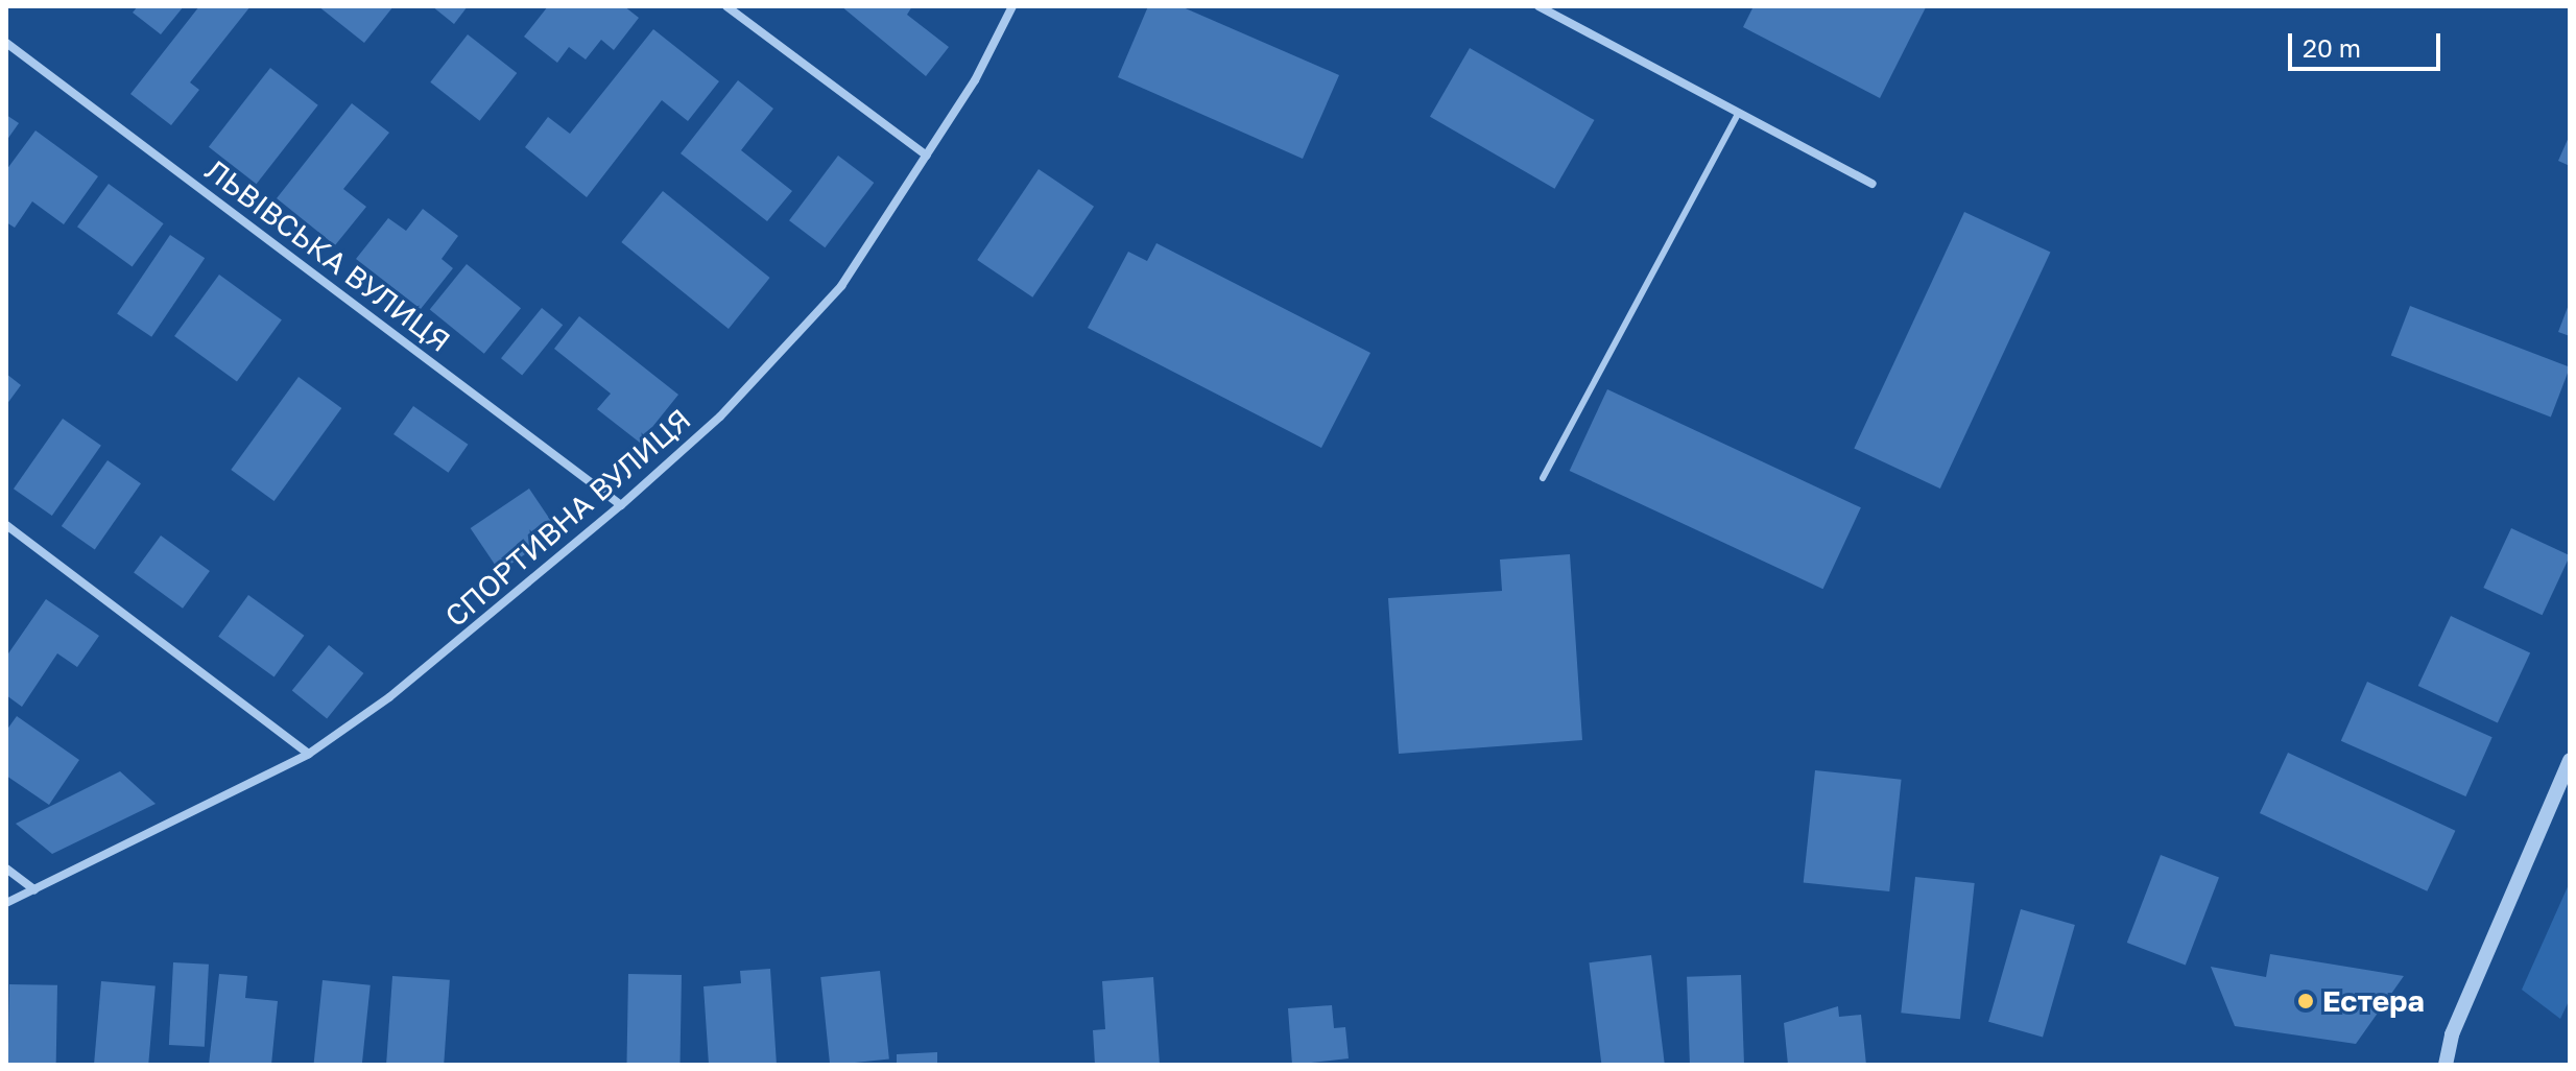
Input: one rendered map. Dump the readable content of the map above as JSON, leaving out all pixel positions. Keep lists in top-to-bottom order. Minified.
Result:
{"streets":{"street":["ЛЬВІВСЬКА ВУЛИЦЯ","СПОРТИВНА ВУЛИЦЯ"]},"crossings":[["ЛЬВІВСЬКА ВУЛИЦЯ","СПОРТИВНА ВУЛИЦЯ"]],"places":["Естера"],"scale_bar":"20 m"}
